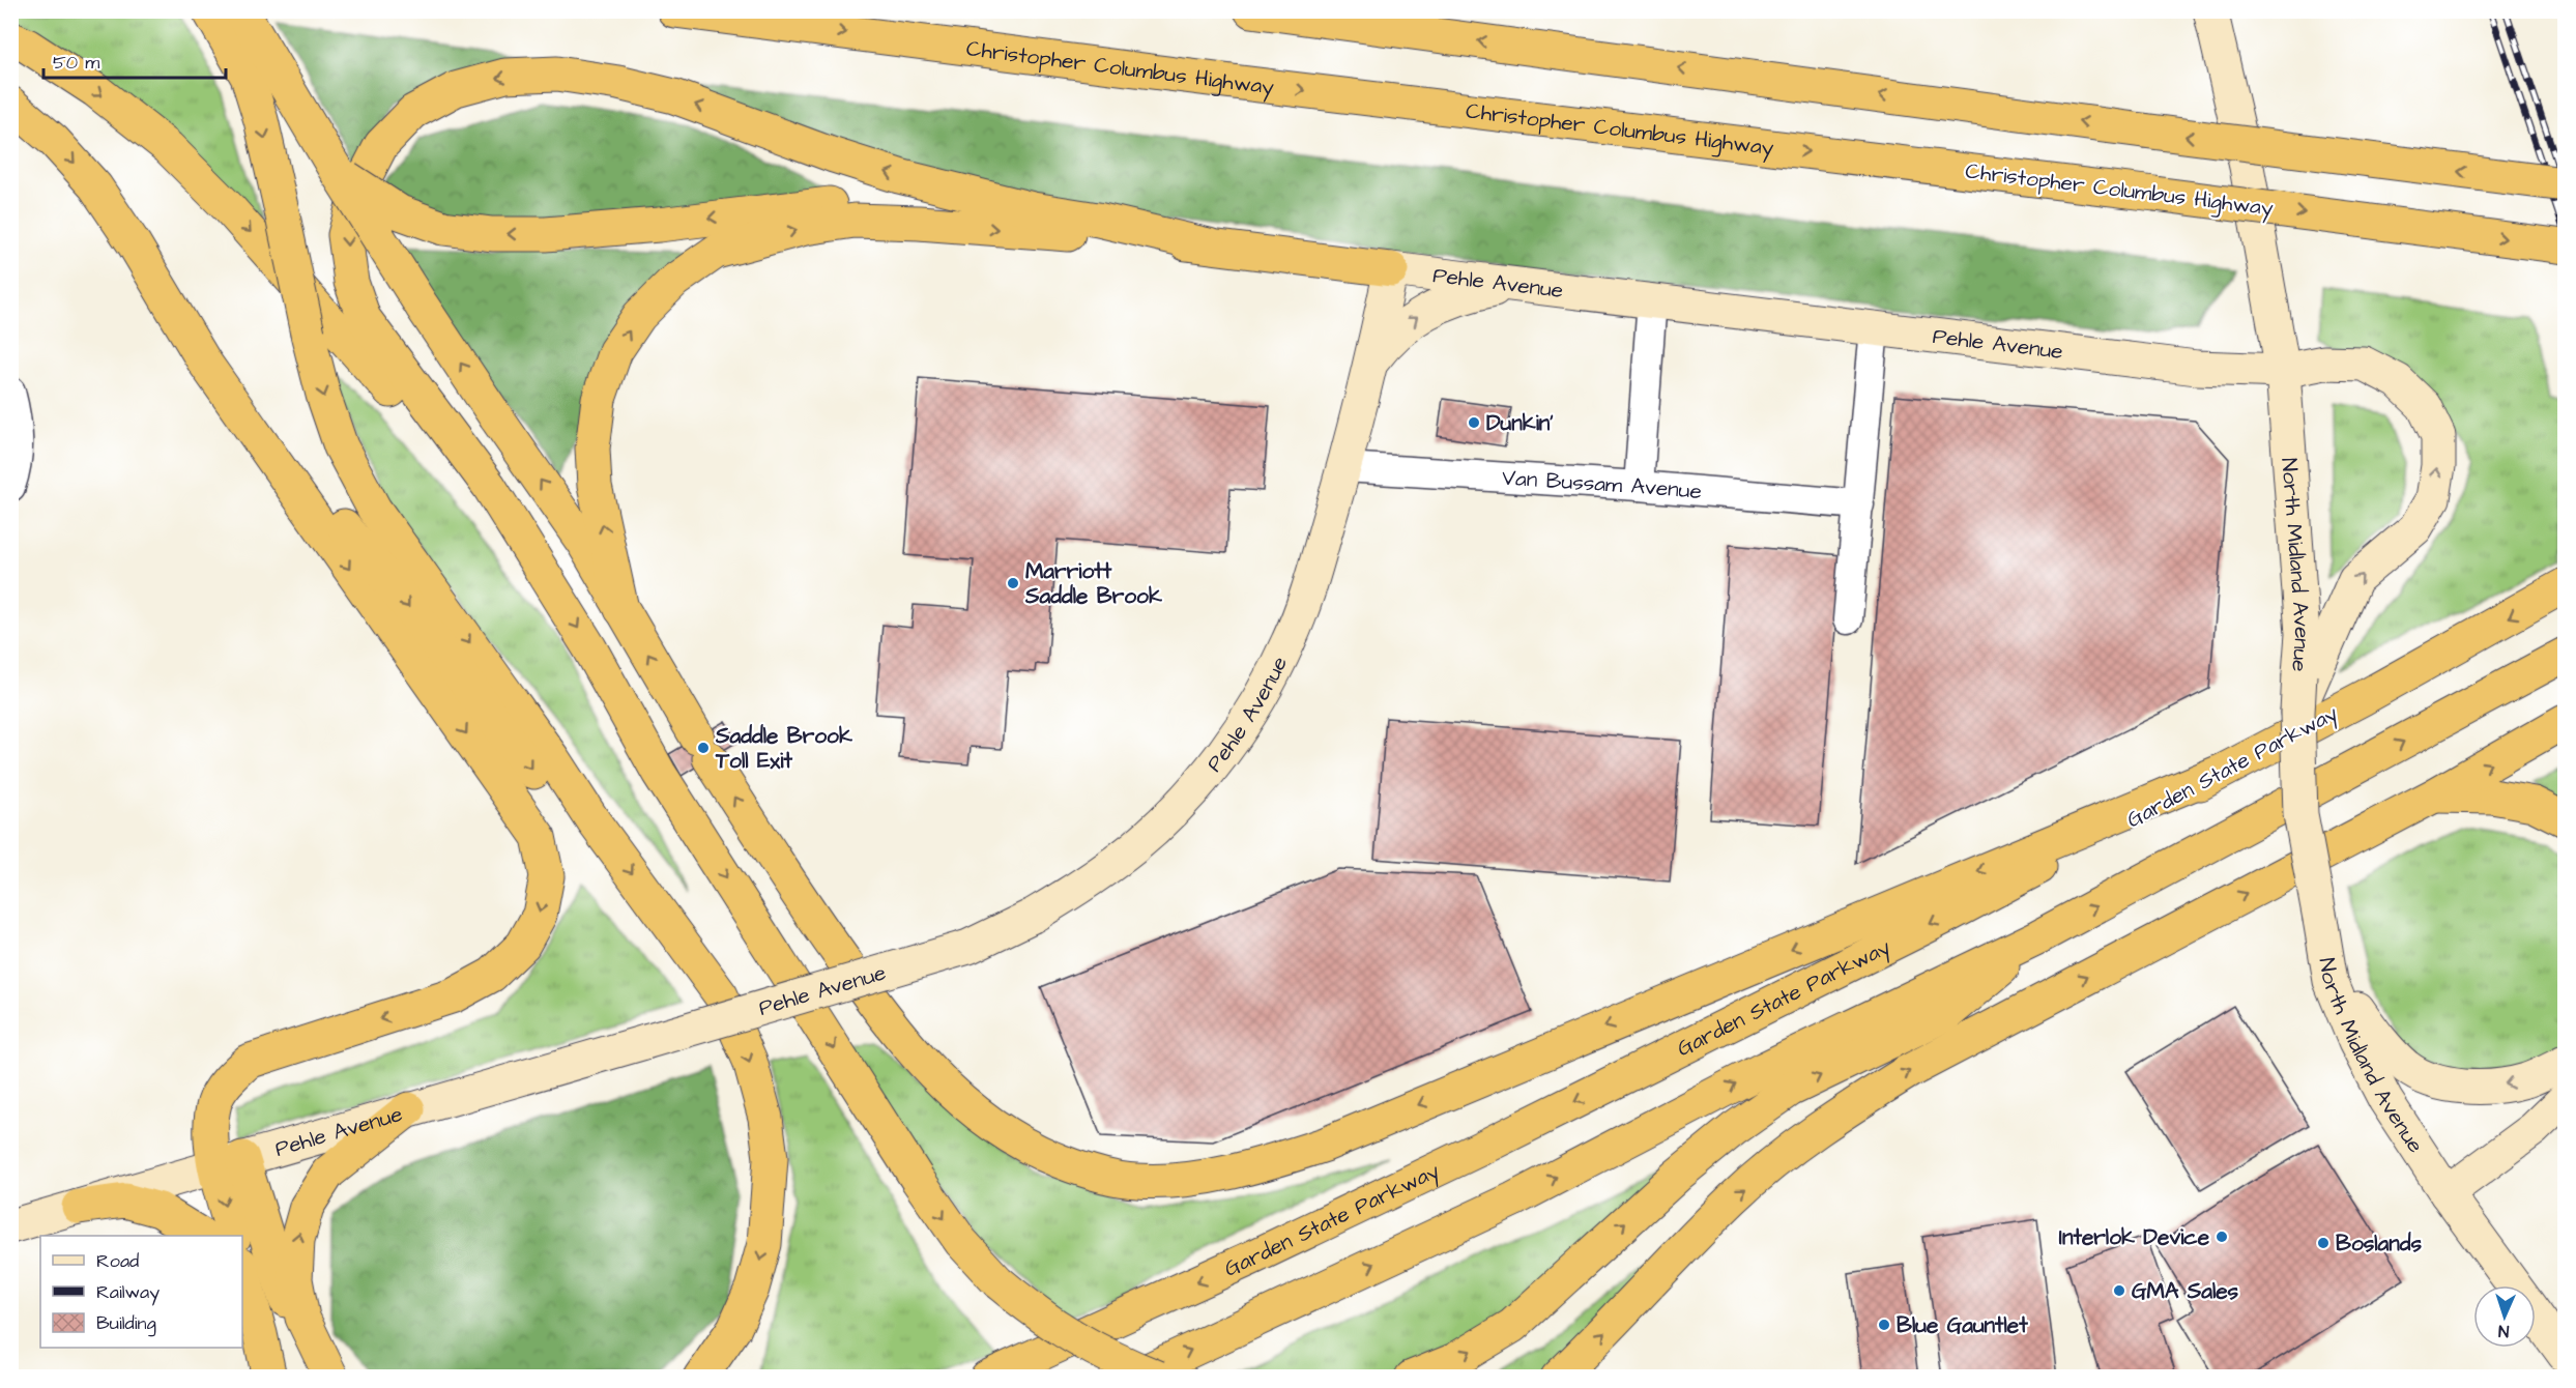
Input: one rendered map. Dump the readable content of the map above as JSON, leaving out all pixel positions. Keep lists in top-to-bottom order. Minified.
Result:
{"streets":{"highway":["Christopher Columbus Highway","Garden State Parkway"],"street":["Pehle Avenue","Van Bussam Avenue","North Midland Avenue"]},"crossings":[["Pehle Avenue","Van Bussam Avenue"],["Pehle Avenue","North Midland Avenue"]],"places":["Dunkin'","Marriott Saddle Brook","Saddle Brook Toll Exit","Interlok Device","Boslands","GMA Sales","Blue Gauntlet"],"legend":["Road","Railway","Building"],"scale_bar":"50 m","north":"bottom"}
